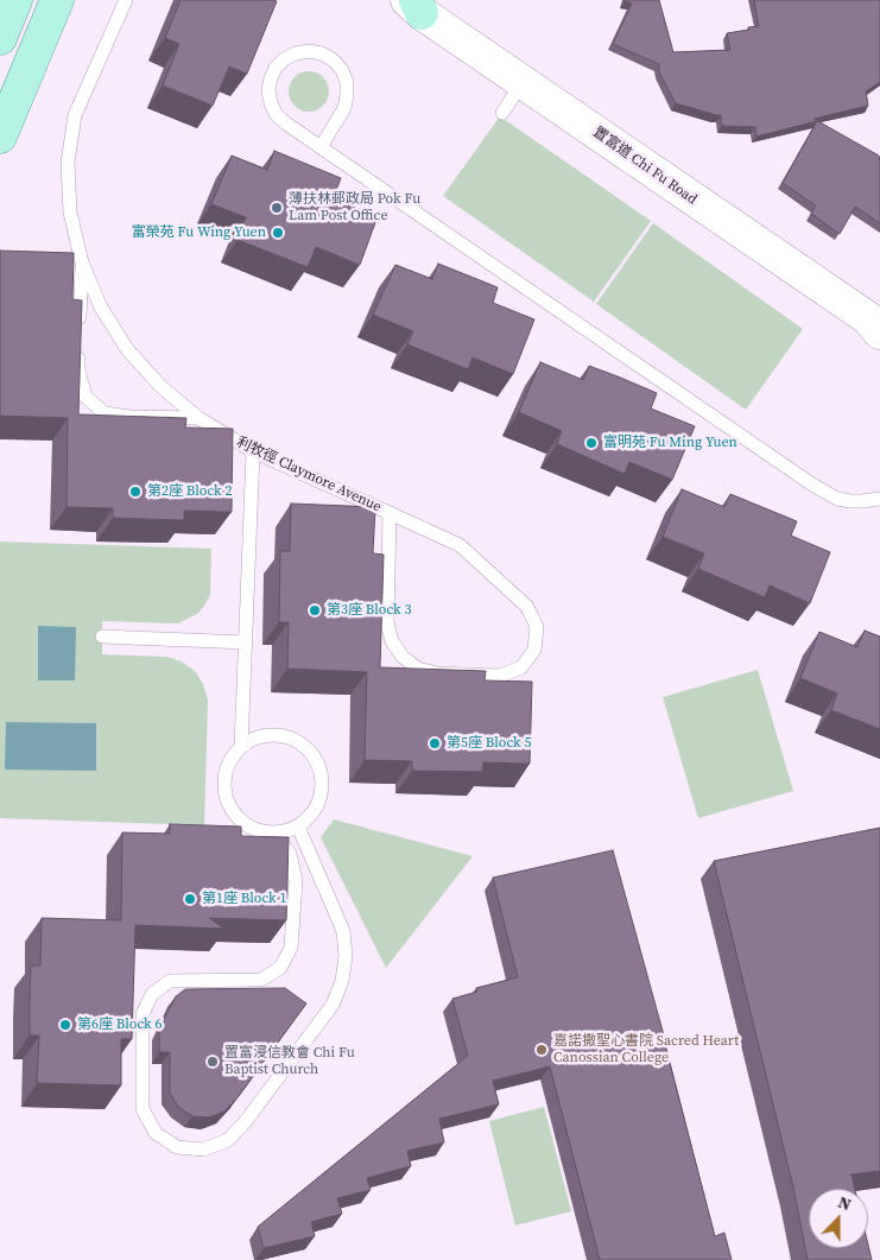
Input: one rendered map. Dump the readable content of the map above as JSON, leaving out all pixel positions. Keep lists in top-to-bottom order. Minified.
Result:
{"streets":{"street":["置富道 Chi Fu Road"],"lane":["利牧徑 Claymore Avenue"]},"places":["薄扶林郵政局 Pok Fu Lam Post Office","富榮苑 Fu Wing Yuen","富明苑 Fu Ming Yuen","第2座 Block 2","第3座 Block 3","第5座 Block 5","第1座 Block 1","第6座 Block 6","嘉諾撒聖心書院 Sacred Heart Canossian College","置富浸信教會 Chi Fu Baptist Church"],"north":"top"}
